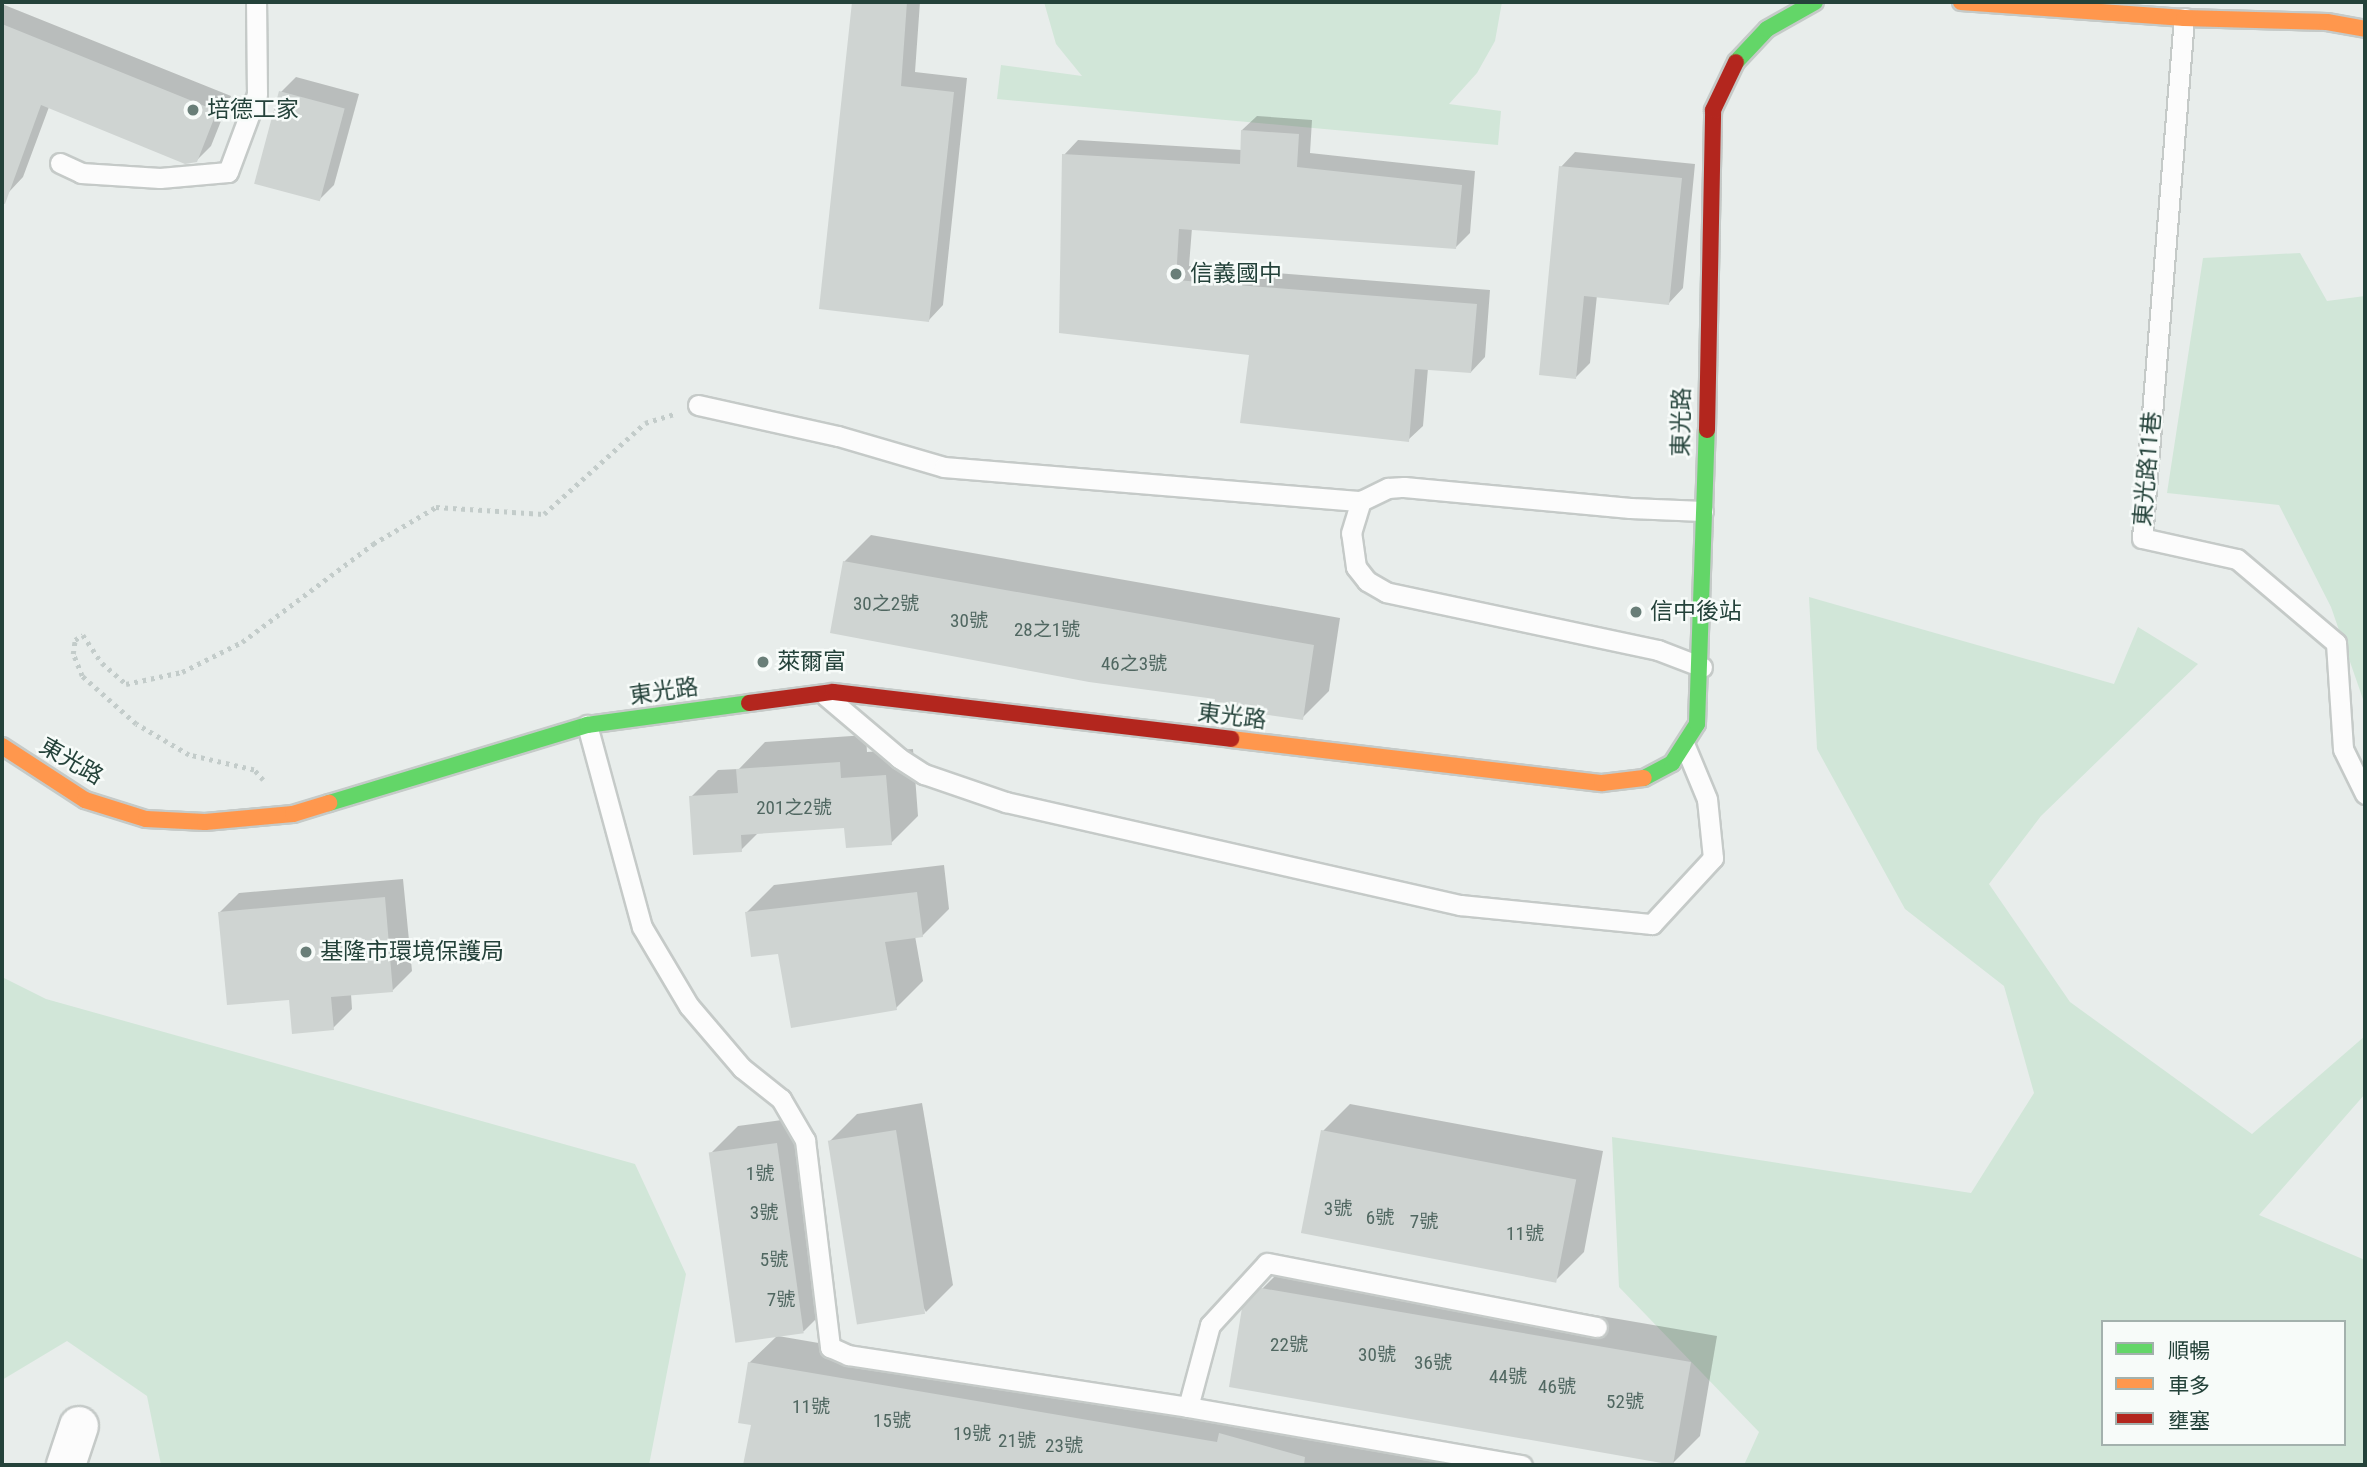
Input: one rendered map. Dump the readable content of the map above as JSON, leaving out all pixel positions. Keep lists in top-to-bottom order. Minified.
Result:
{"streets":{"street":["東光路"],"lane":["東光路11巷"]},"places":["培德工家","信義國中","信中後站","萊爾富","基隆市環境保護局"],"house_numbers":["30之2號","30號","28之1號","46之3號","201之2號","1號","3號","3號","6號","7號","11號","5號","7號","22號","30號","36號","44號","46號","52號","11號","15號","19號","21號","23號"],"legend":["順暢","車多","壅塞"]}
